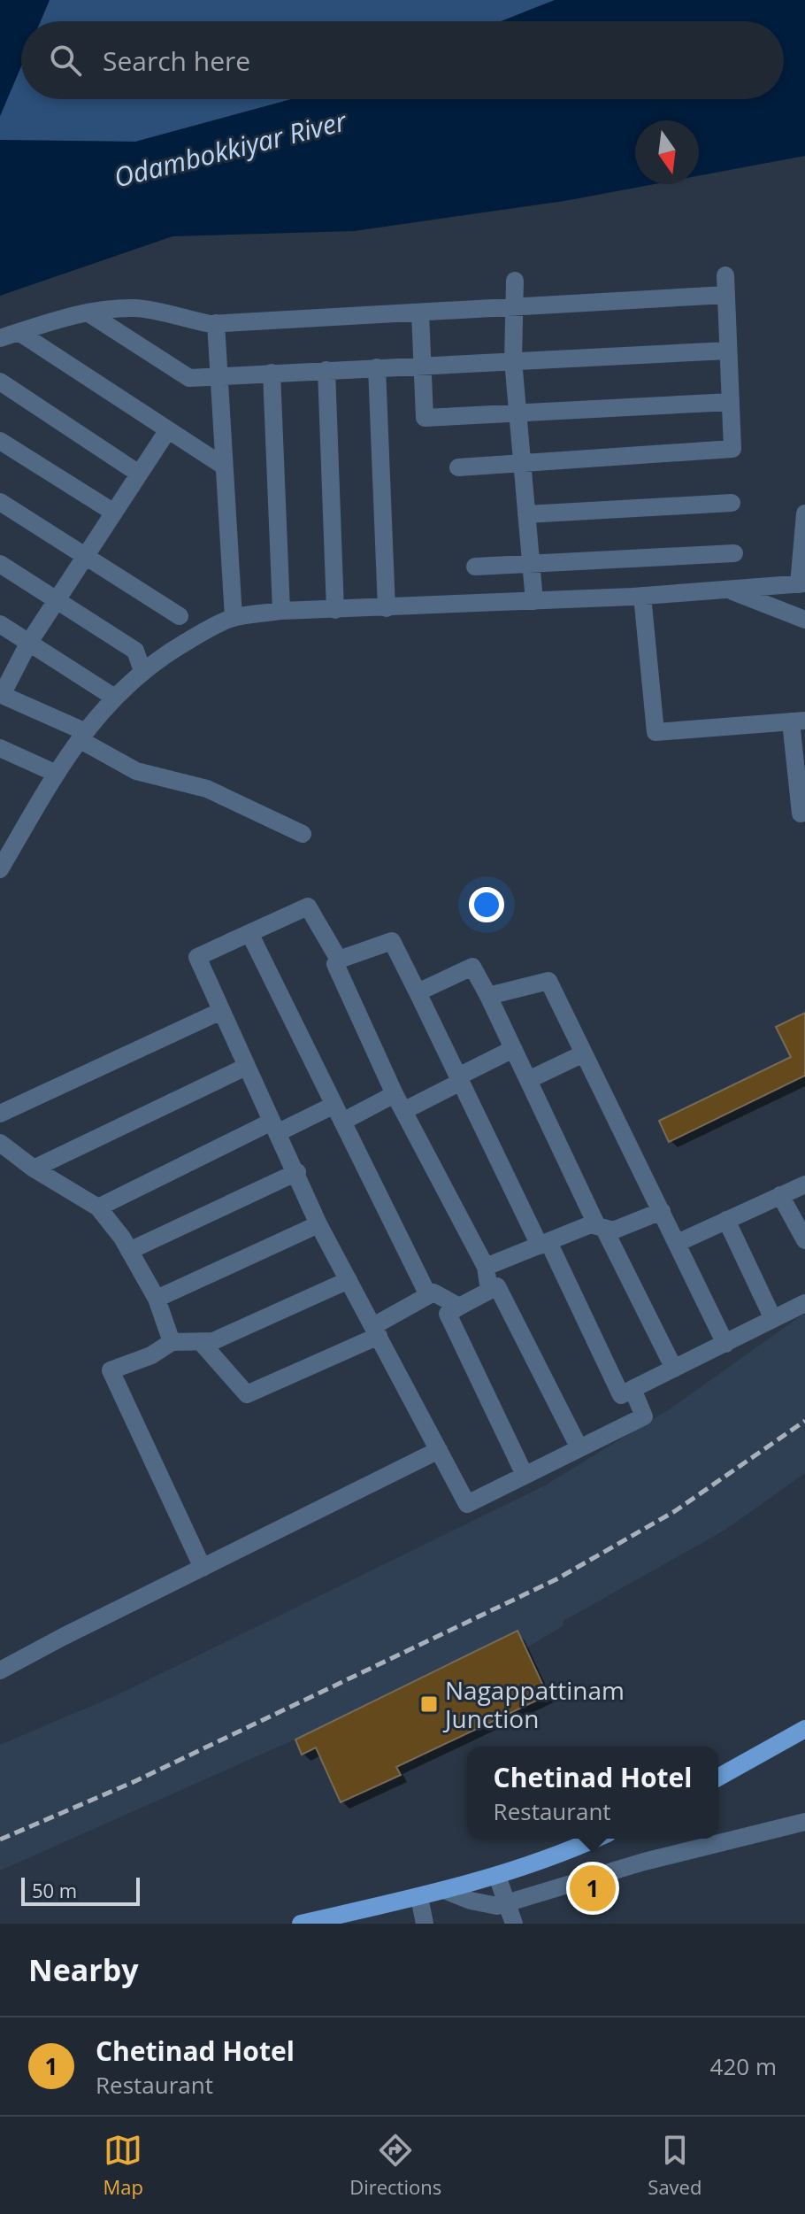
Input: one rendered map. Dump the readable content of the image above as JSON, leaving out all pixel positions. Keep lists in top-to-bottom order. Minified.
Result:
{"water":["Odambokkiyar River"],"places":{"transit":["Nagappattinam Junction"]},"scale_bar":"50 m","north":"bottom","page":{"search":"Search here","popup":["Chetinad Hotel","Restaurant"],"pins":"1","scale":"50 m","heading":"Nearby","list":[{"mark":"1","name":"Chetinad Hotel","note":"Restaurant","value":"420 m"}],"nav":["Map","Directions","Saved"]}}
